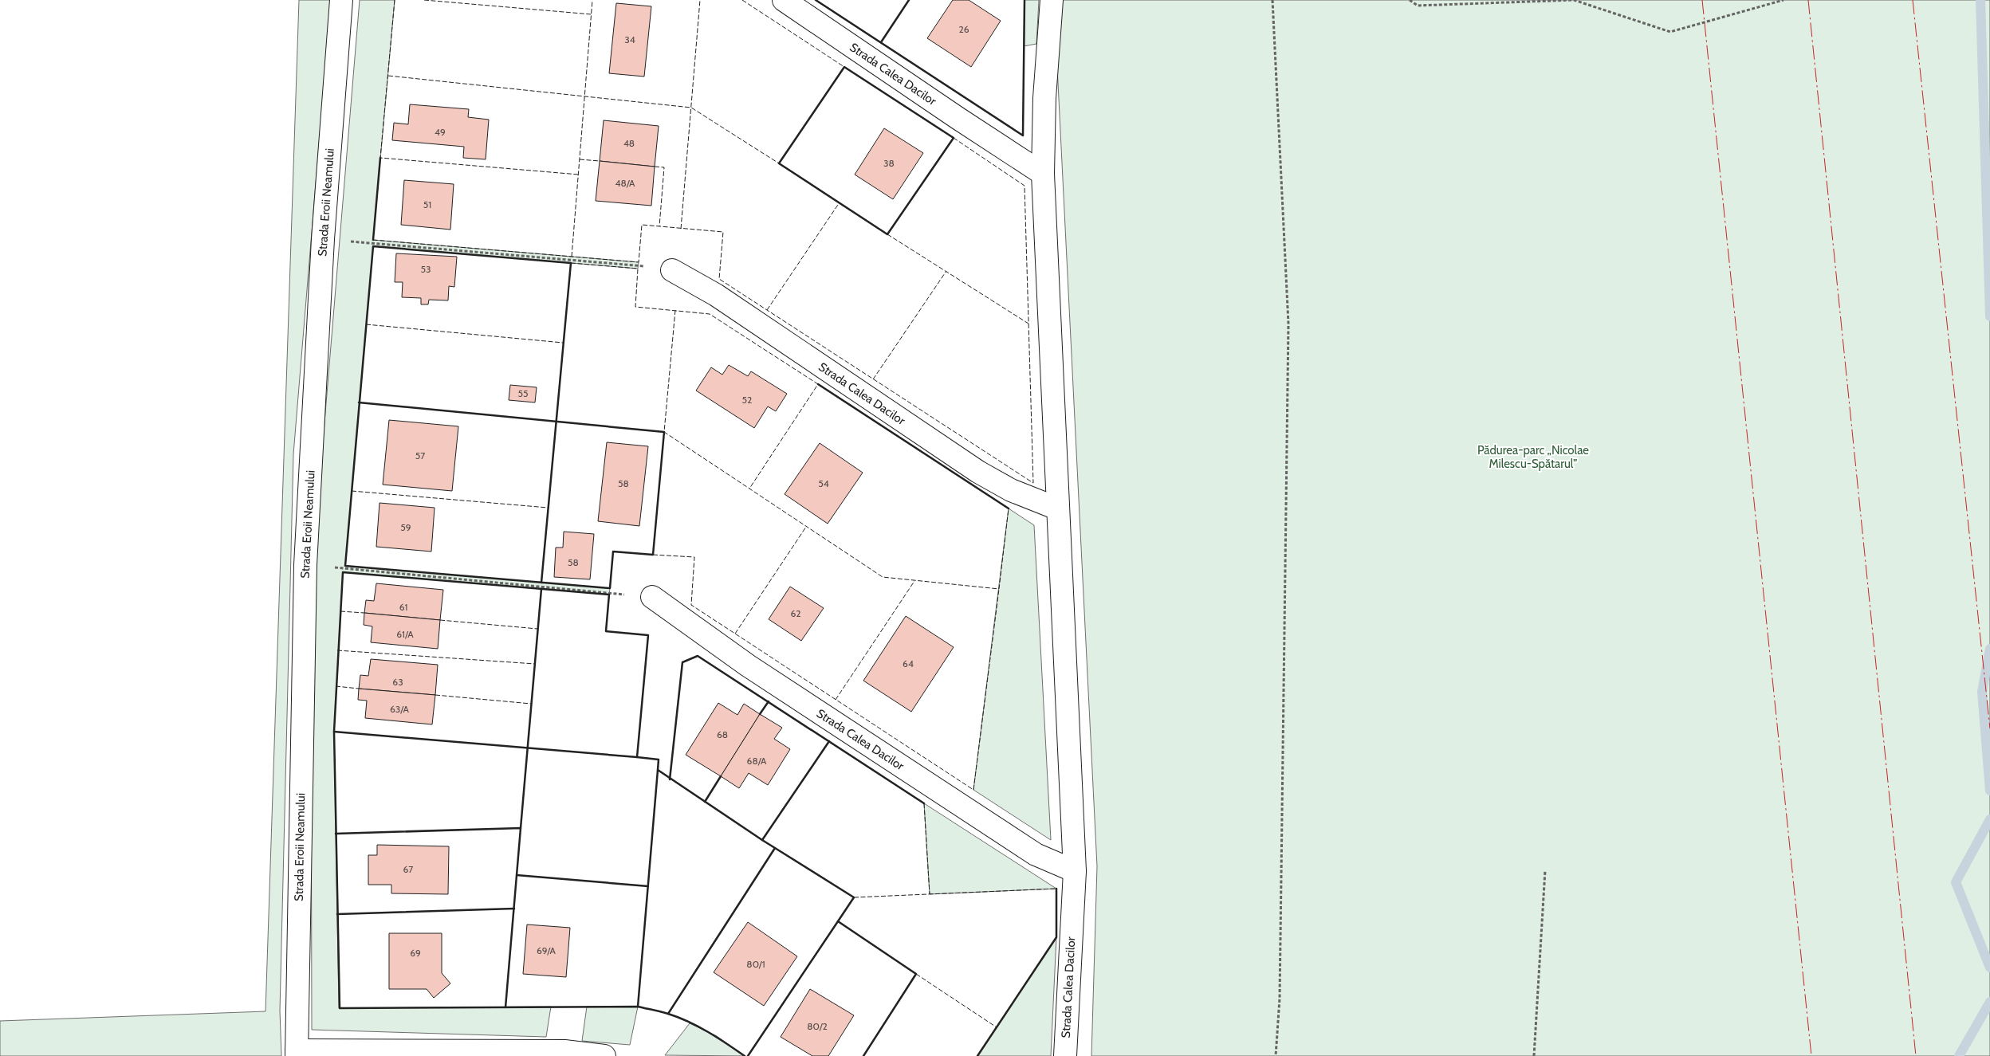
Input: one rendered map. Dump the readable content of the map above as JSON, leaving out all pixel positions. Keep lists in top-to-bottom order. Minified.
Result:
{"streets":{"street":["Strada Calea Dacilor","Strada Eroii Neamului"]},"parks":["Pădurea-parc „Nicolae Milescu-Spătarul”"],"house_numbers":["26","34","49","48","38","48/A","51","53","55","52","57","58","54","59","58","61","62","61/A","64","63","63/A","68","68/A","67","69/A","69","80/1","80/2"]}
